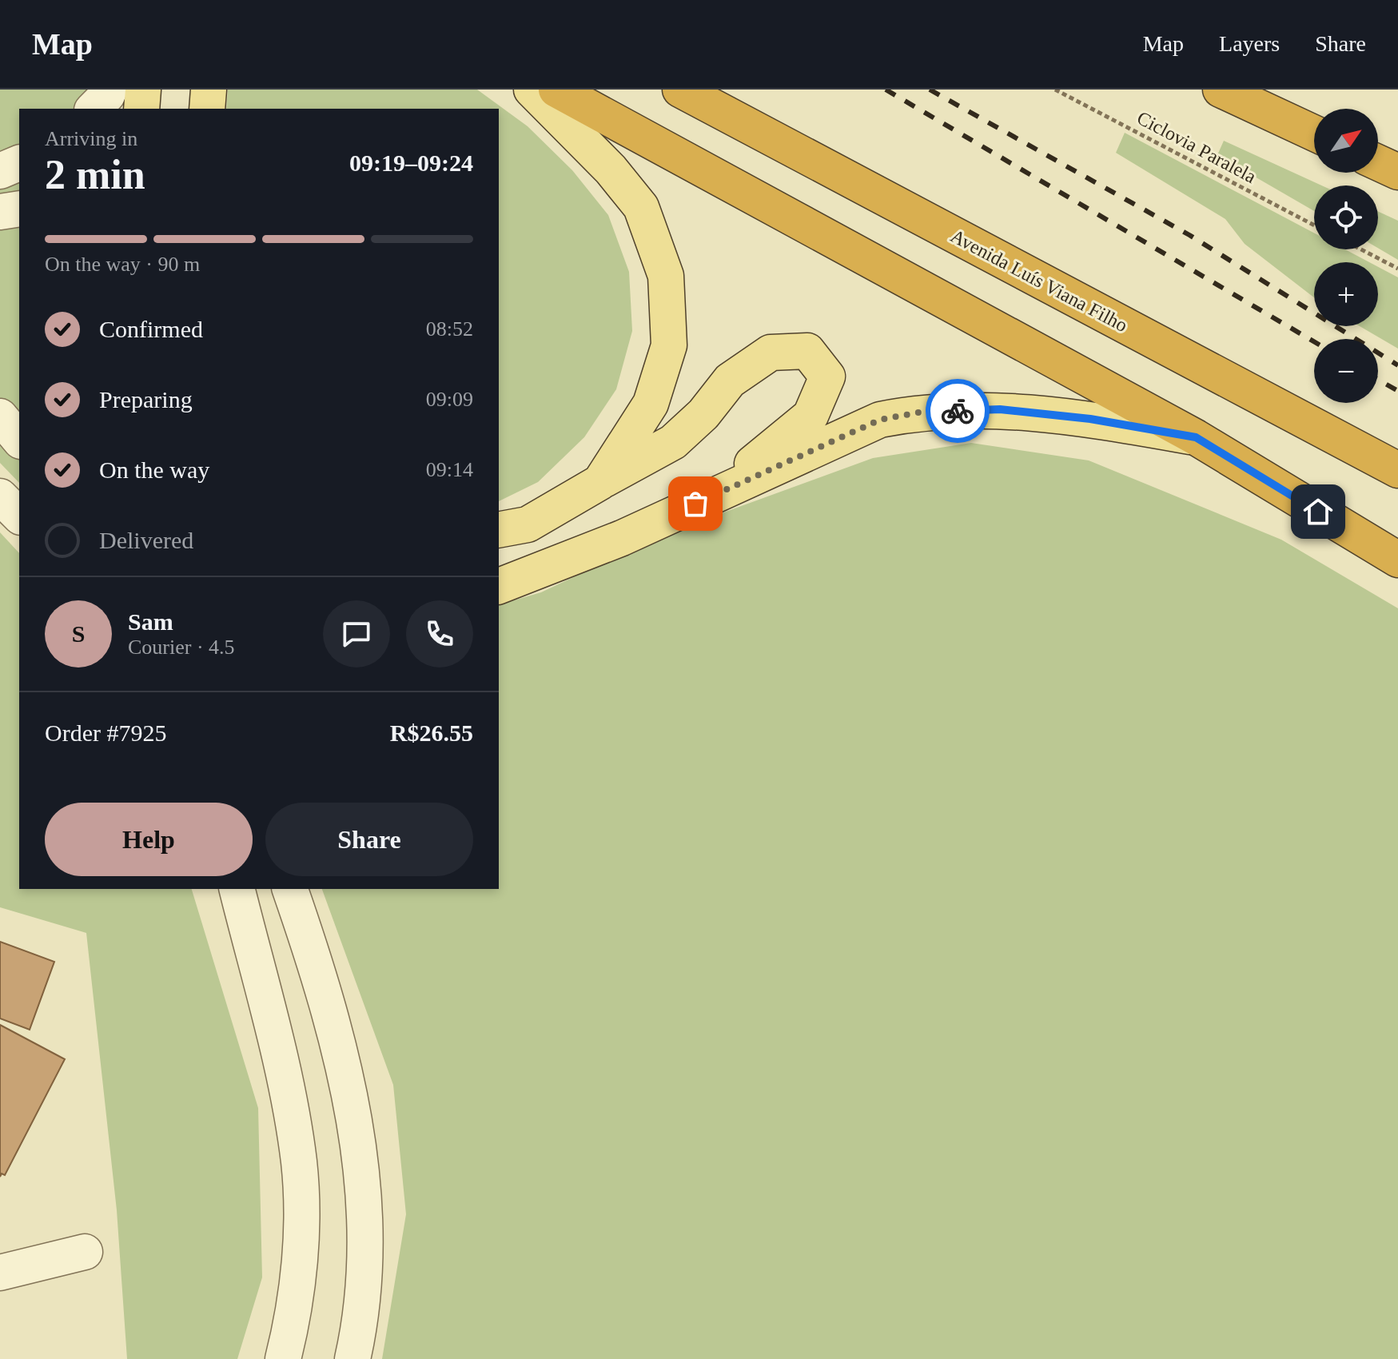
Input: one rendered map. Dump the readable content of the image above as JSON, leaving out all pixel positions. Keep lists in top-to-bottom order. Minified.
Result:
{"streets":{"highway":["Avenida Luís Viana Filho"],"path":["Ciclovia Paralela"]},"north":"top right","page":{"header":"Map","nav":["Map","Layers","Share"],"map_buttons":["+","−"],"heading":["2 min","Arriving in","09:19–09:24"],"panel":["Sam","Courier · 4.5","Order #7925","R$26.55"],"bar":"On the way · 90 m","list":[["Confirmed","08:52"],["Preparing","09:09"],["On the way","09:14"],"Delivered"],"round":"S","buttons":["Help","Share"]}}
